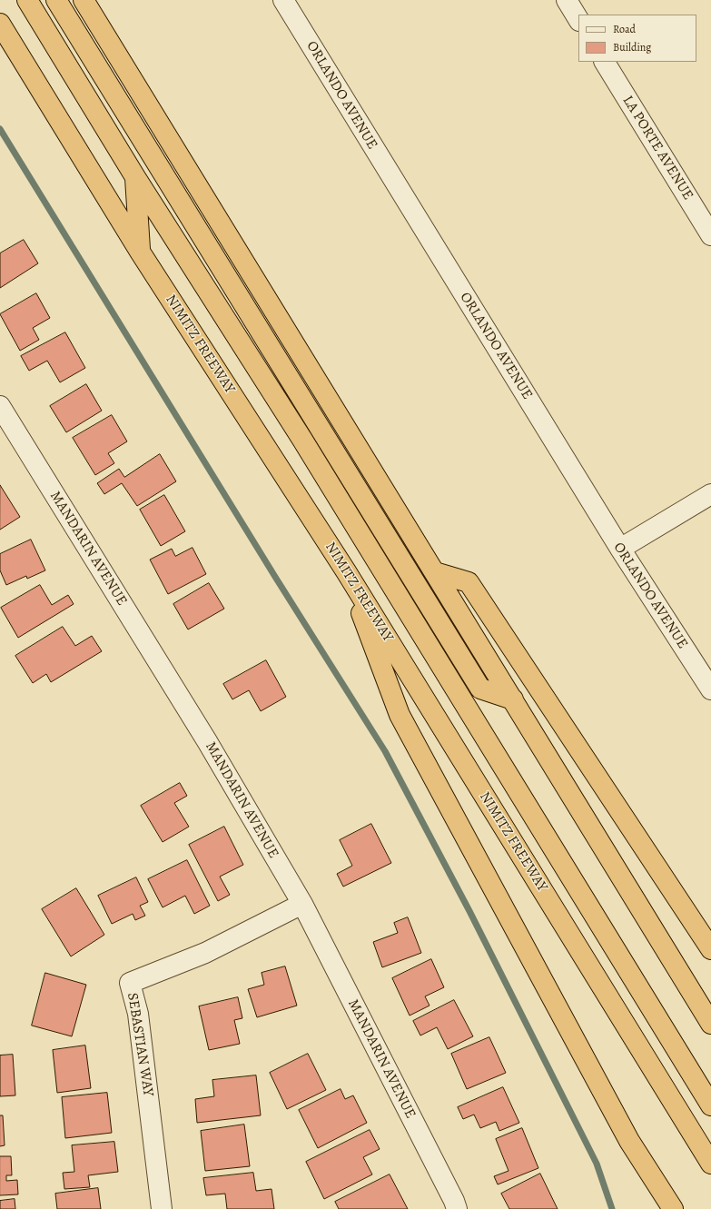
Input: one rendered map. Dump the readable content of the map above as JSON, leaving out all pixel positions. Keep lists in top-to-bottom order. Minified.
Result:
{"streets":{"highway":["NIMITZ FREEWAY"],"street":["ORLANDO AVENUE","LA PORTE AVENUE","MANDARIN AVENUE","SEBASTIAN WAY"]},"crossings":[["MANDARIN AVENUE","SEBASTIAN WAY"]],"legend":["Road","Building"]}
